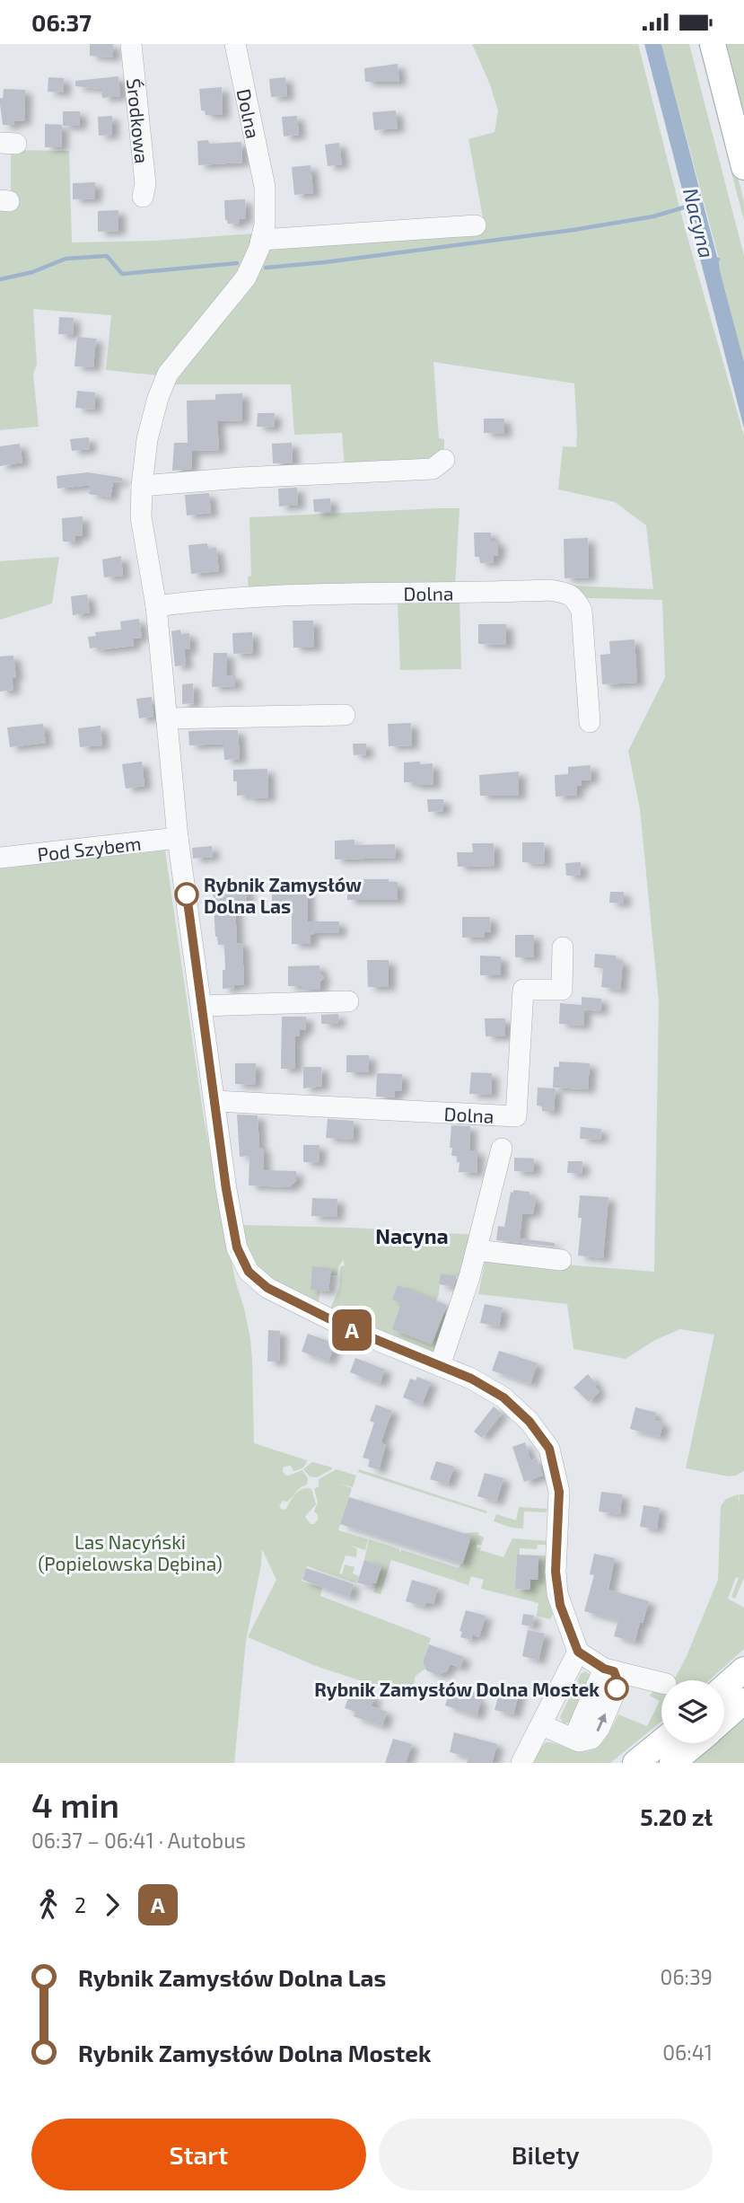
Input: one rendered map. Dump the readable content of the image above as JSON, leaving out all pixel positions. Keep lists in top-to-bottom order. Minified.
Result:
{"streets":{"street":["Dolna","Środkowa","Pod Szybem"]},"crossings":[["Dolna","Pod Szybem"]],"districts":["Nacyna"],"water":["Nacyna"],"parks":["Las Nacyński (Popielowska Dębina)"],"places":["Rybnik Zamysłów Dolna Las","Rybnik Zamysłów Dolna Mostek"],"lines":["bus line A"],"page":{"status":"06:37","on_map":"A","heading":["4 min","06:37 – 06:41 · Autobus","5.20 zł"],"legs":["2","A"],"list":[{"name":"Rybnik Zamysłów Dolna Las","value":"06:39"},{"name":"Rybnik Zamysłów Dolna Mostek","value":"06:41"}],"buttons":["Start","Bilety"]}}
